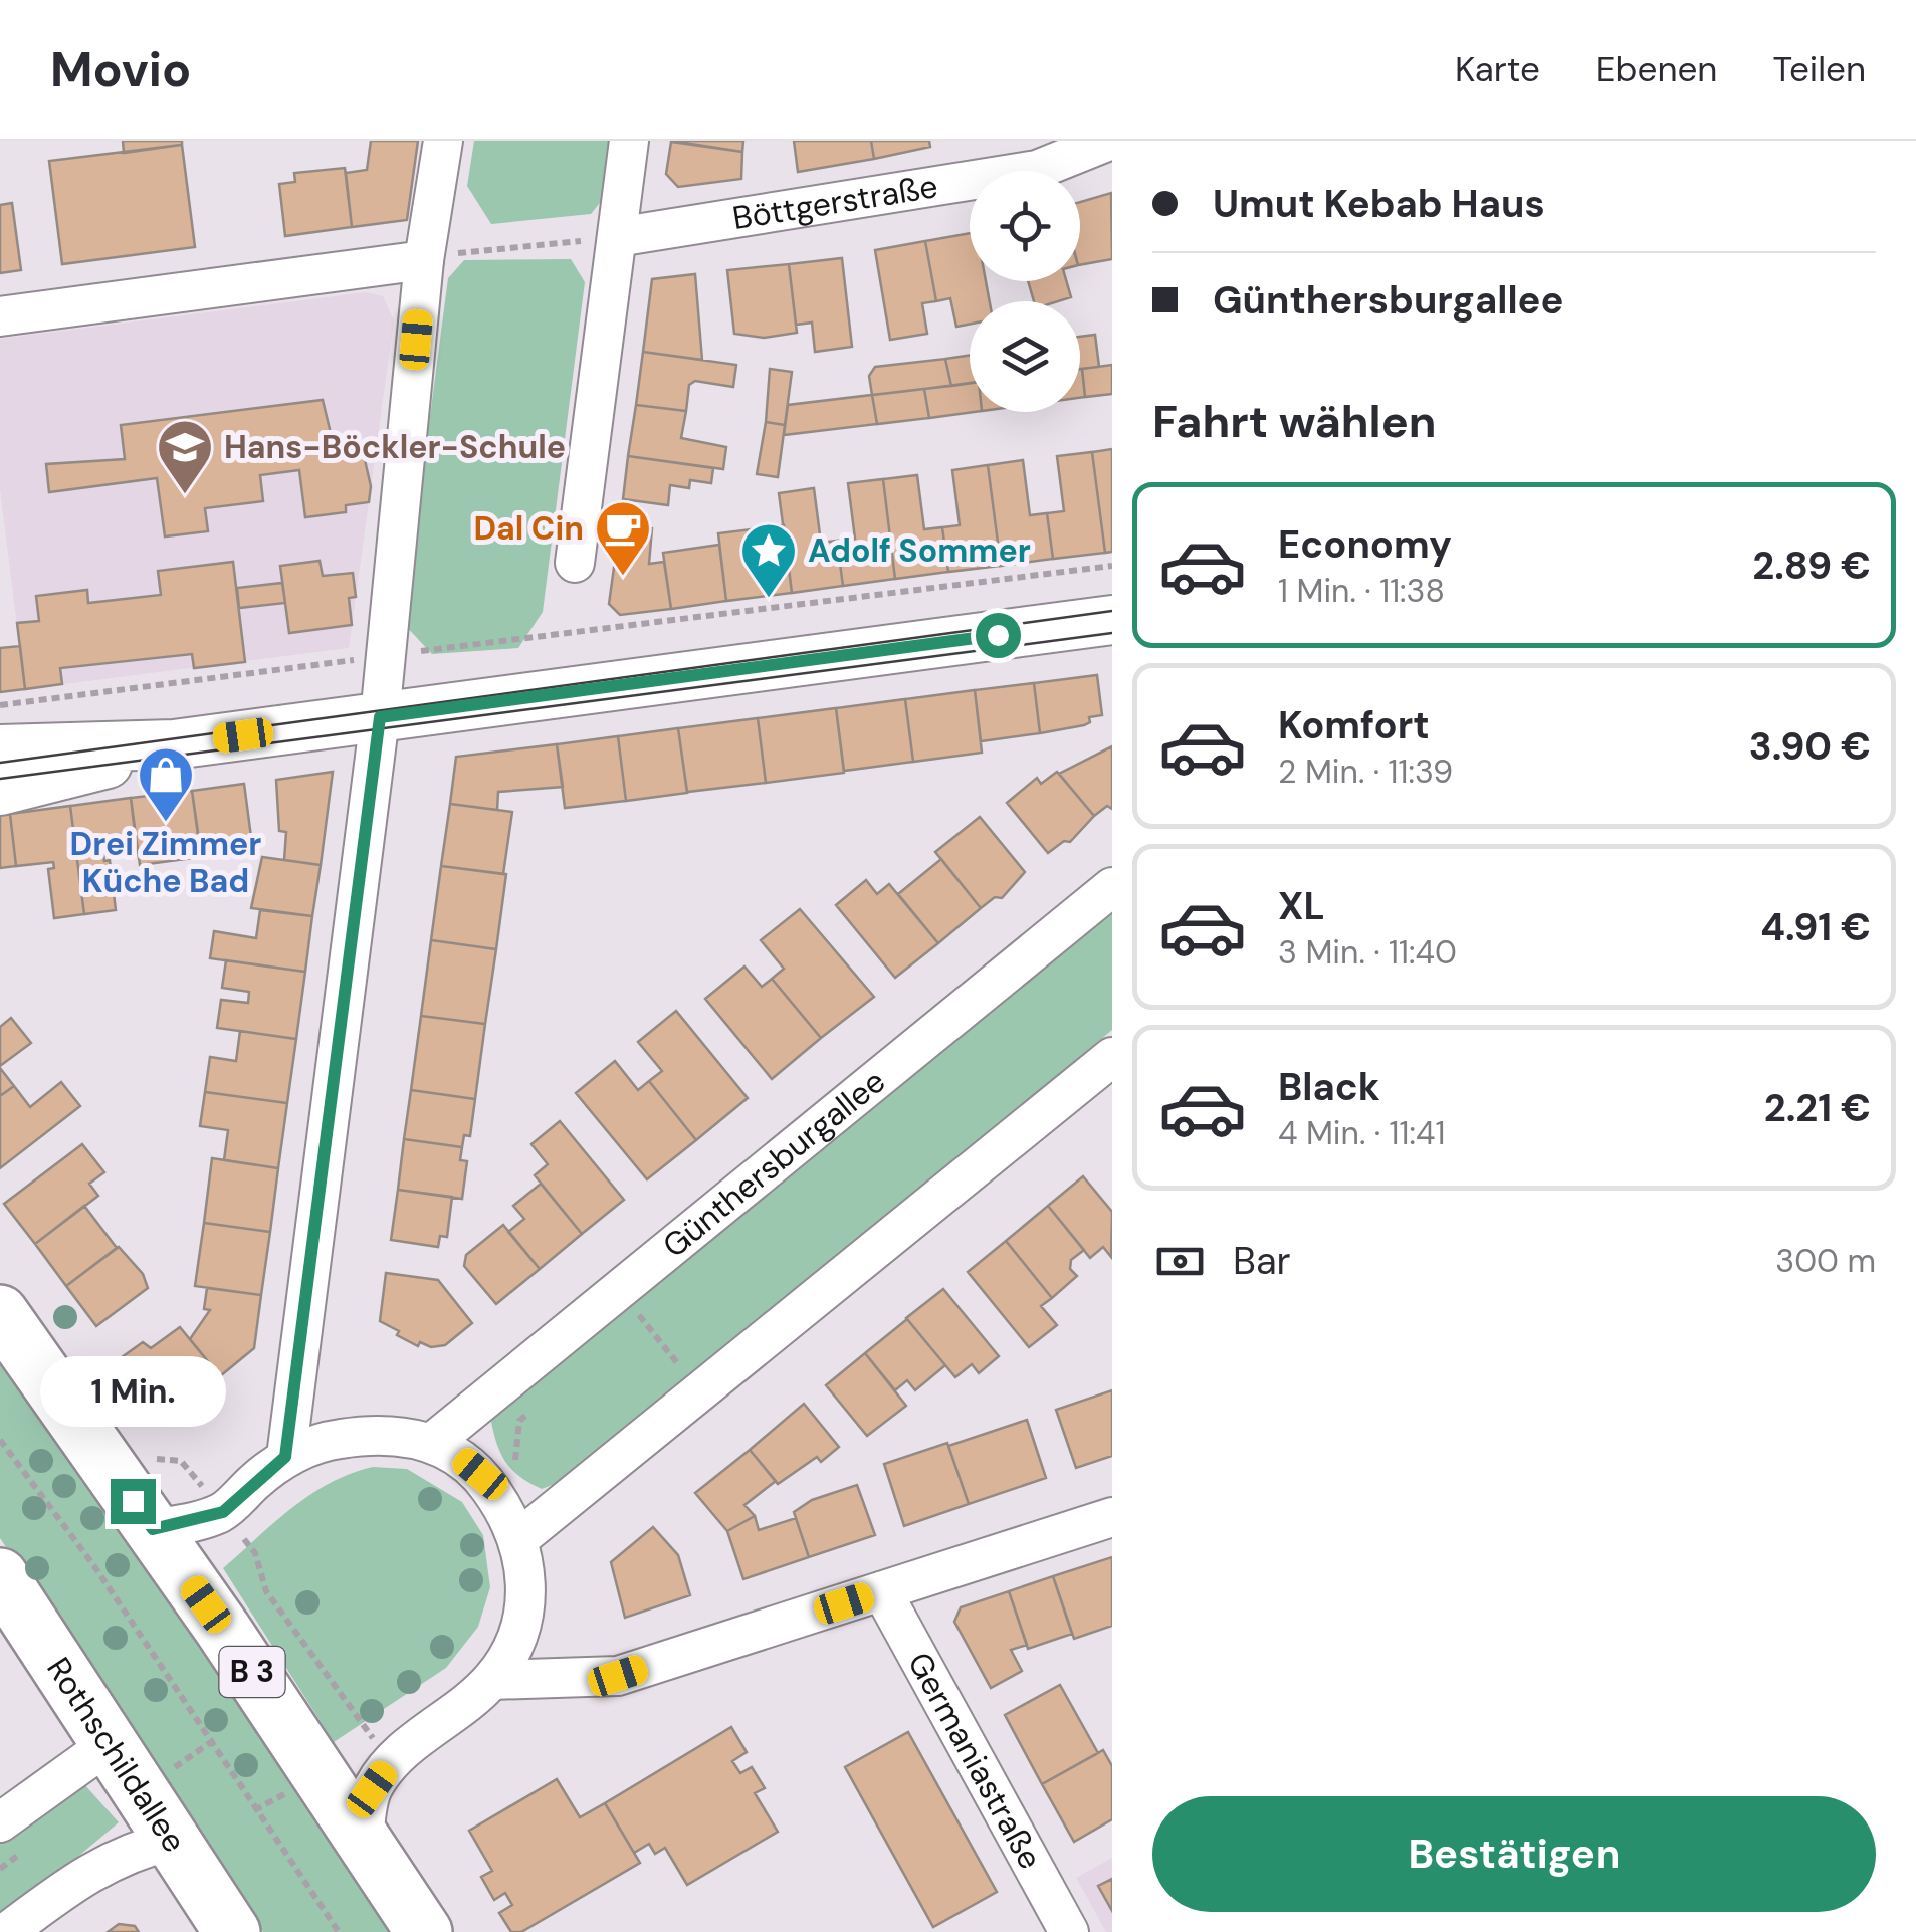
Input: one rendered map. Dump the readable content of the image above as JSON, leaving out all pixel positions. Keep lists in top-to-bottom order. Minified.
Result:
{"streets":{"main road":["B 3","Rothschildallee"],"street":["Böttgerstraße","Günthersburgallee","Germaniastraße"]},"places":{"school or university":["Hans-Böckler-Schule"],"cafe":["Dal Cin"],"place":["Adolf Sommer"],"shop":["Drei Zimmer Küche Bad"]},"page":{"header":"Movio","nav":["Karte","Ebenen","Teilen"],"banner":["Umut Kebab Haus","Günthersburgallee"],"heading":"Fahrt wählen","list":[{"name":"Economy","note":"1 Min. · 11:38","value":"2.89 €"},{"name":"Komfort","note":"2 Min. · 11:39","value":"3.90 €"},{"name":"XL","note":"3 Min. · 11:40","value":"4.91 €"},{"name":"Black","note":"4 Min. · 11:41","value":"2.21 €"}],"pay":["Bar","300 m"],"bubble":"1 Min.","buttons":"Bestätigen"}}
